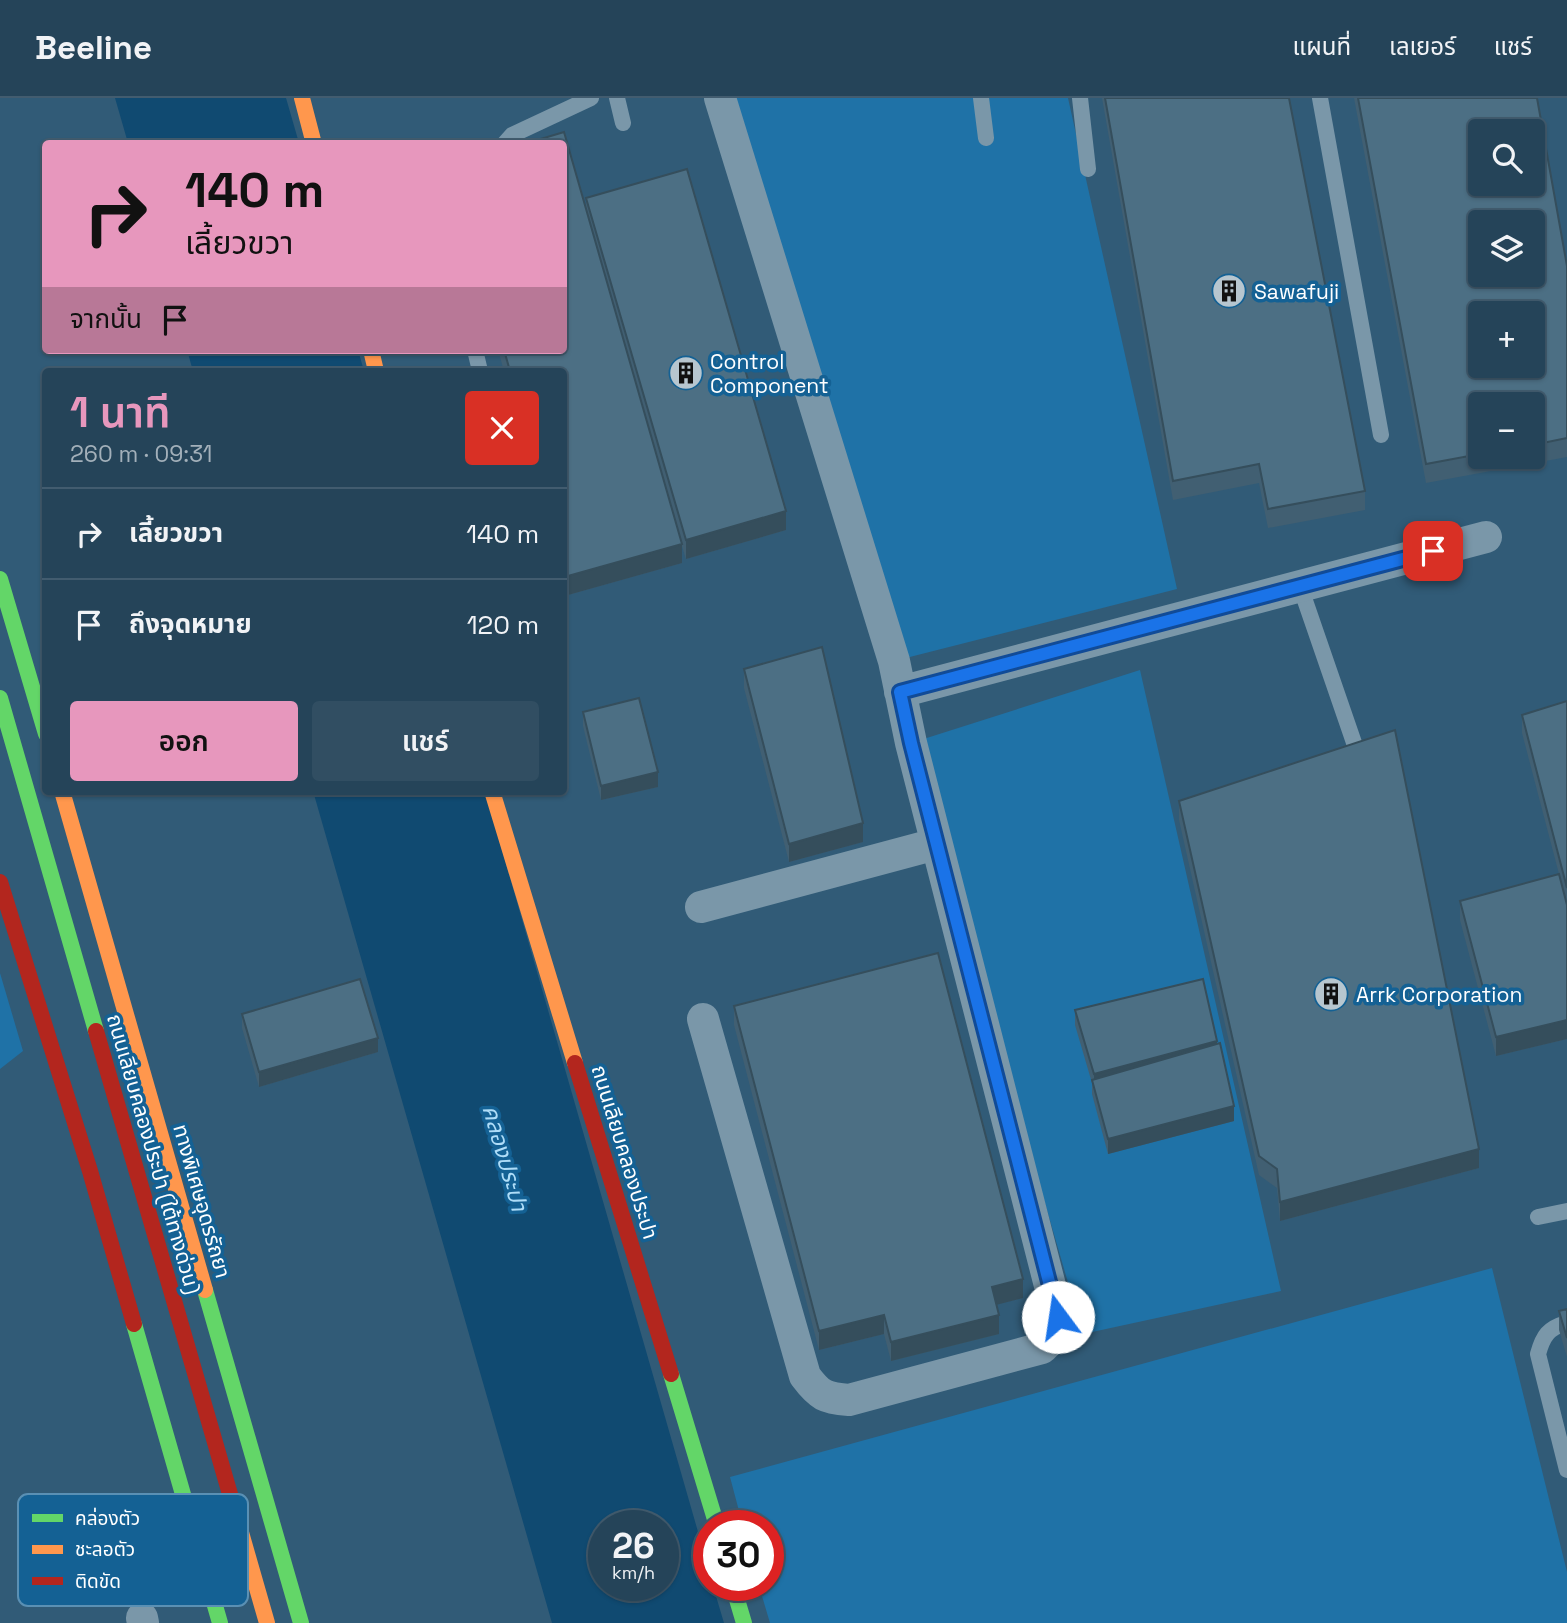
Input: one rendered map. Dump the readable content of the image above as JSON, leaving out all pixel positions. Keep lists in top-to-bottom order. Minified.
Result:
{"streets":{"main road":["ถนนเลียบคลองประปา","ถนนเลียบคลองประปา (ใต้ทางด่วน)","ทางพิเศษอุดรรัถยา"]},"water":["คลองประปา"],"places":{"building":["Sawafuji","Control Component","Arrk Corporation"]},"legend":["คล่องตัว","ชะลอตัว","ติดขัด"],"page":{"header":"Beeline","nav":["แผนที่","เลเยอร์","แชร์"],"map_buttons":["+","−"],"turn":["140 m","เลี้ยวขวา"],"then":"จากนั้น","heading":["1 นาที","260 m · 09:31"],"list":[{"name":"เลี้ยวขวา","value":"140 m"},{"name":"ถึงจุดหมาย","value":"120 m"}],"buttons":["ออก","แชร์"],"speed":"26 km/h","limit":"30"}}
